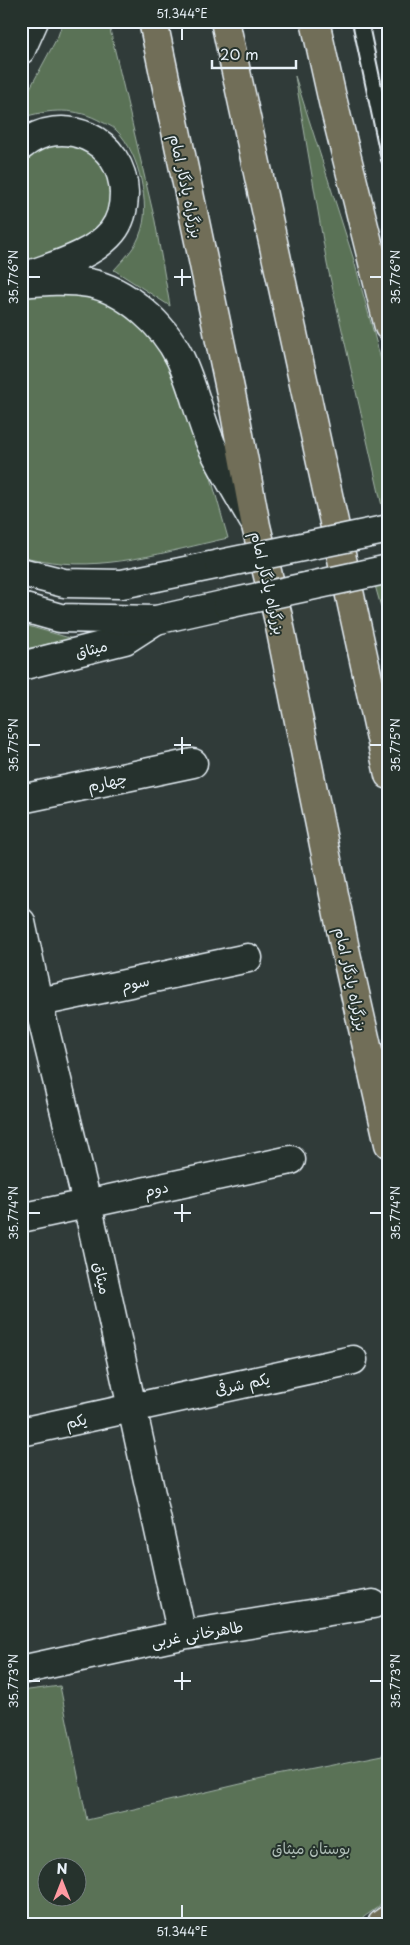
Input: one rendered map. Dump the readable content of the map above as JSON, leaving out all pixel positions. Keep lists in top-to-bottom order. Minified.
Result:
{"streets":{"highway":["بزرگراه یادگار امام"],"street":["میثاق","چهارم","سوم","دوم","یکم شرقی","یکم","طاهرخانی غربی"]},"crossings":[["میثاق","سوم"],["میثاق","دوم"],["میثاق","یکم شرقی"],["میثاق","یکم"],["میثاق","طاهرخانی غربی"],["یکم شرقی","یکم"]],"parks":["بوستان میثاق"],"scale_bar":"20 m","north":"top","coordinates":["51.344°E","35.776°N","35.775°N","35.774°N","35.773°N"]}
